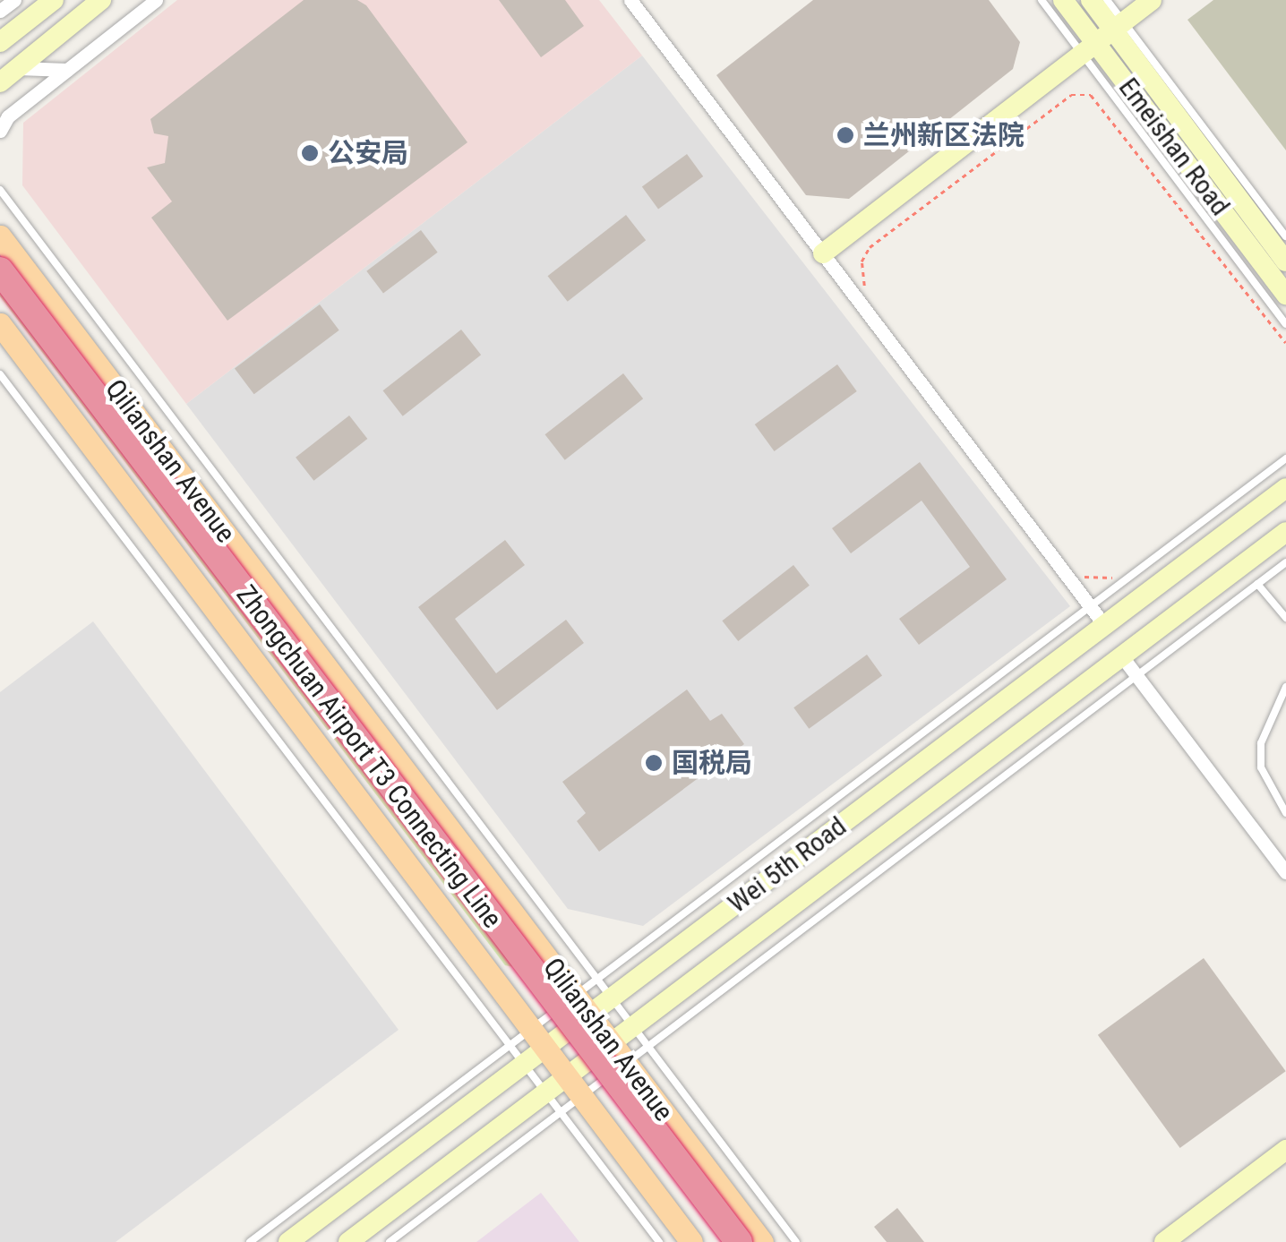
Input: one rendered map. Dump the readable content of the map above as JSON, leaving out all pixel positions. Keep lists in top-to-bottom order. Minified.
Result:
{"streets":{"highway":["Zhongchuan Airport T3 Connecting Line"],"main road":["Qilianshan Avenue"],"street":["Emeishan Road","Wei 5th Road"]},"crossings":[["Qilianshan Avenue","Wei 5th Road"]],"places":["兰州新区法院","公安局","国税局"]}
